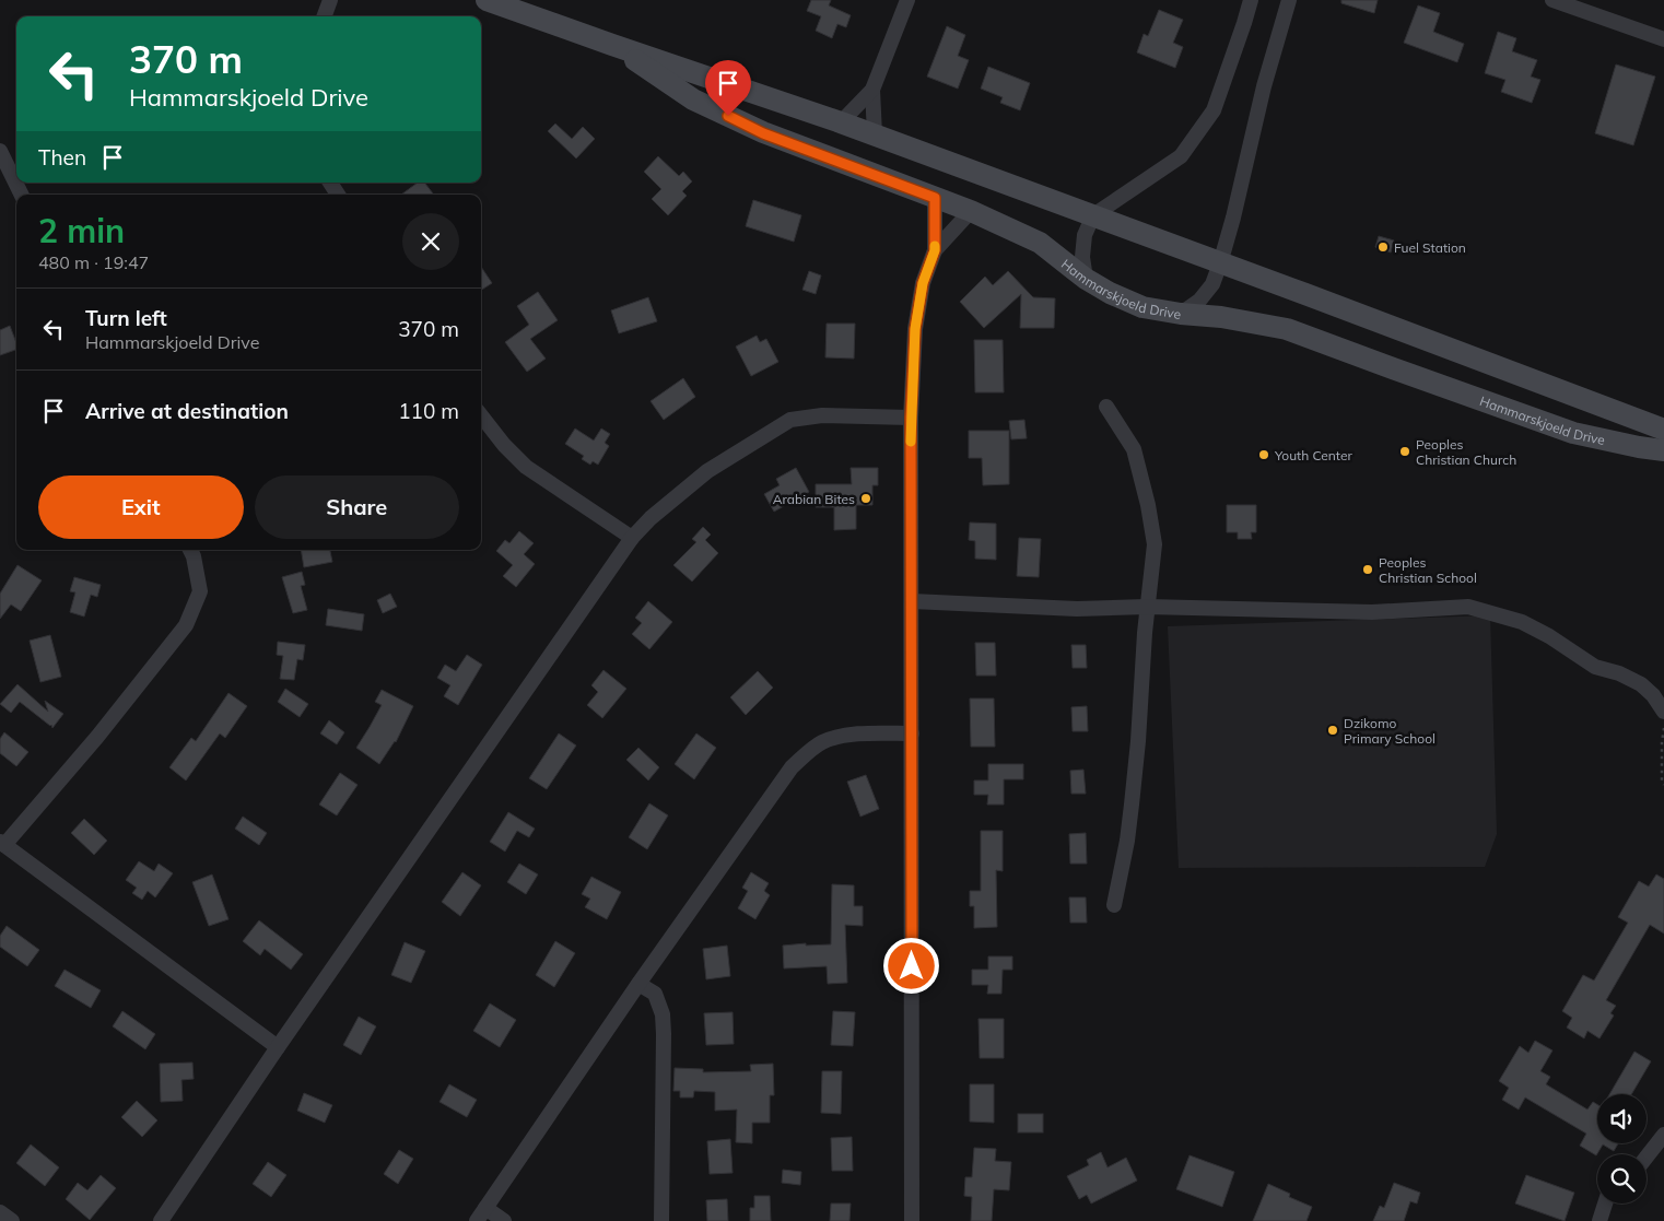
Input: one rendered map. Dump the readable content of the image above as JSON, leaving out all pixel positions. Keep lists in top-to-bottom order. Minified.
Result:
{"streets":{"main road":["Hammarskjoeld Drive"]},"places":["Fuel Station","Peoples Christian Church","Youth Center","Arabian Bites","Peoples Christian School","Dzikomo Primary School"],"page":{"turn":["370 m","Hammarskjoeld Drive"],"then":"Then","heading":["2 min","480 m · 19:47"],"list":[{"name":"Turn left","note":"Hammarskjoeld Drive","value":"370 m"},{"name":"Arrive at destination","value":"110 m"}],"buttons":["Exit","Share"]}}
